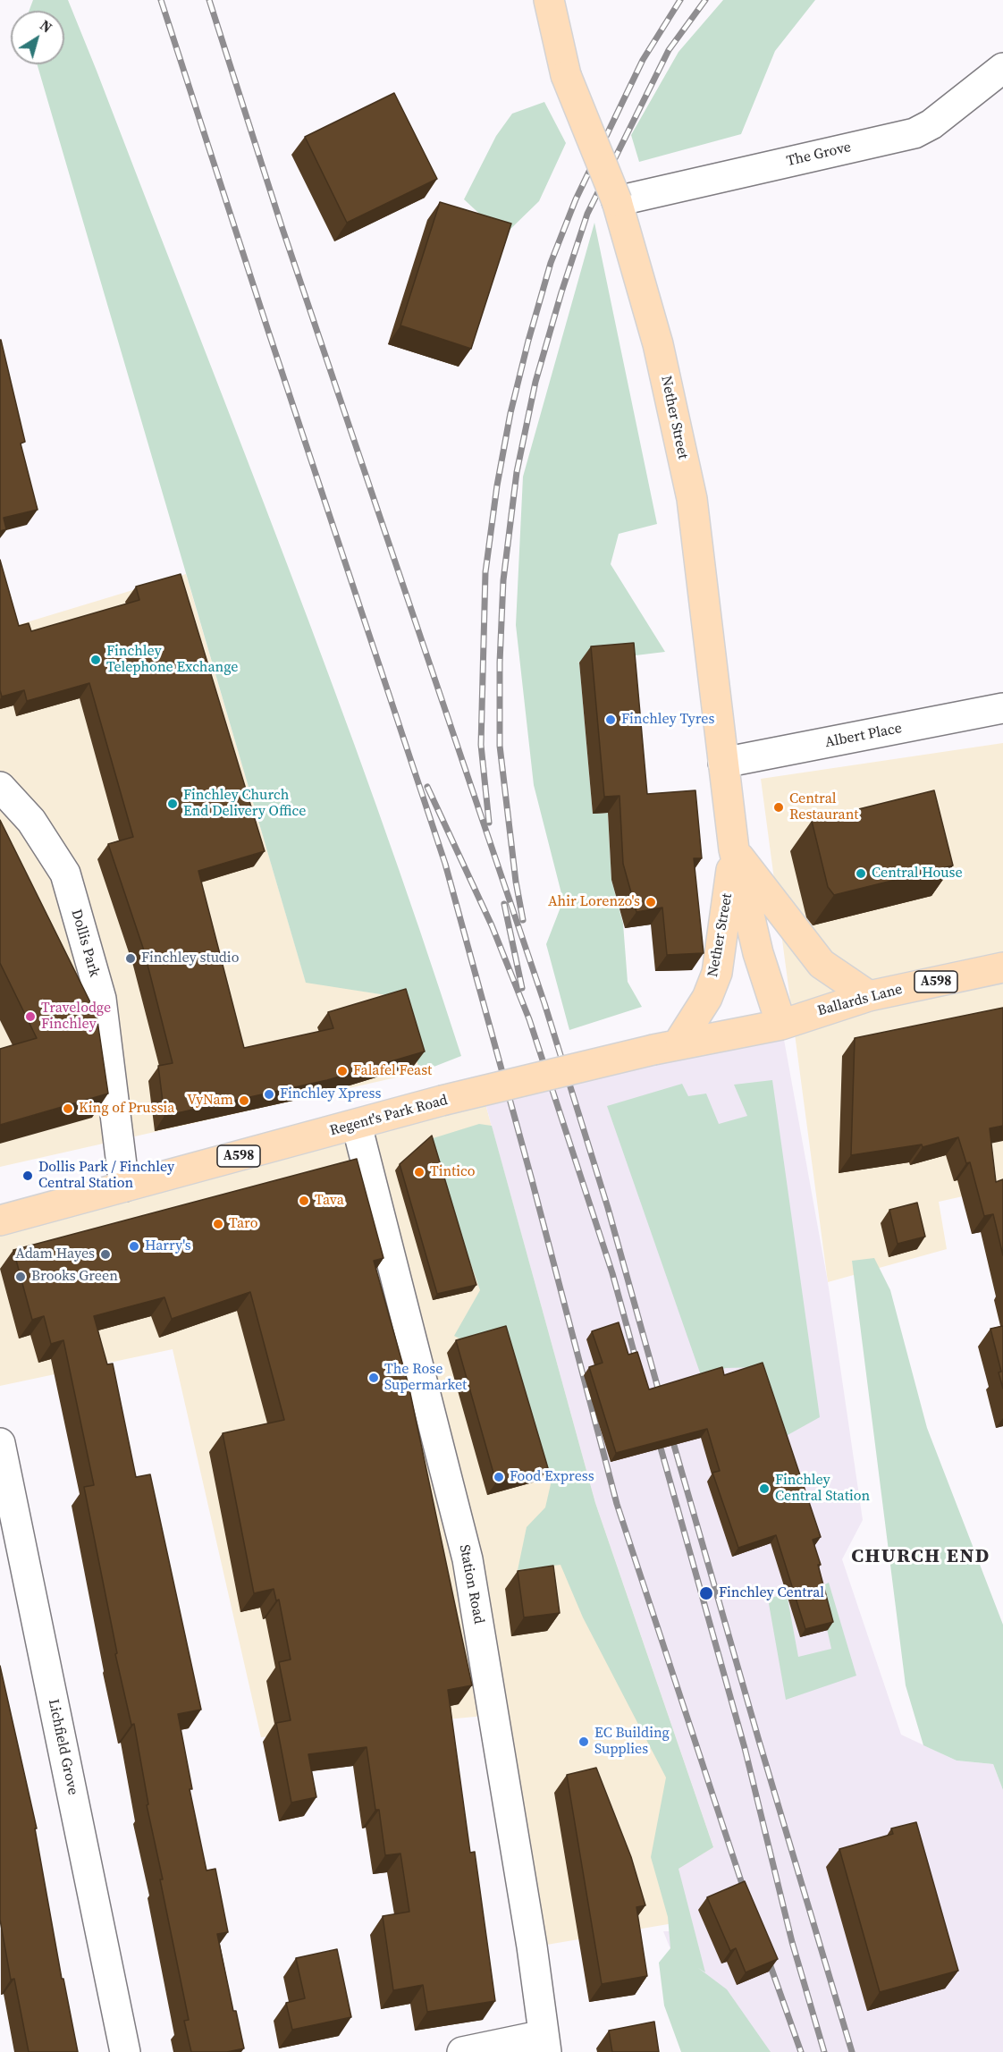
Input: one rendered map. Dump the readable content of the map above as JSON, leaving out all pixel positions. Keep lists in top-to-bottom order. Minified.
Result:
{"streets":{"main road":["Nether Street","A598","Ballards Lane","Regent's Park Road"],"street":["The Grove","Albert Place","Dollis Park","Station Road","Lichfield Grove"]},"crossings":[["The Grove","Nether Street"],["Nether Street","Albert Place"],["Nether Street","Ballards Lane"],["Nether Street","Regent's Park Road"],["Dollis Park","Regent's Park Road"],["Ballards Lane","Regent's Park Road"],["Regent's Park Road","Station Road"]],"districts":["CHURCH END"],"places":["Finchley Telephone Exchange","Finchley Tyres","Finchley Church End Delivery Office","Central Restaurant","Central House","Ahir Lorenzo's","Finchley studio","Travelodge Finchley","Falafel Feast","Finchley Xpress","VyNam","King of Prussia","Tintico","Dollis Park / Finchley Central Station","Tava","Taro","Harry's","Adam Hayes","Brooks Green","The Rose Supermarket","Food Express","Finchley Central Station","Finchley Central","EC Building Supplies"],"north":"top right"}
